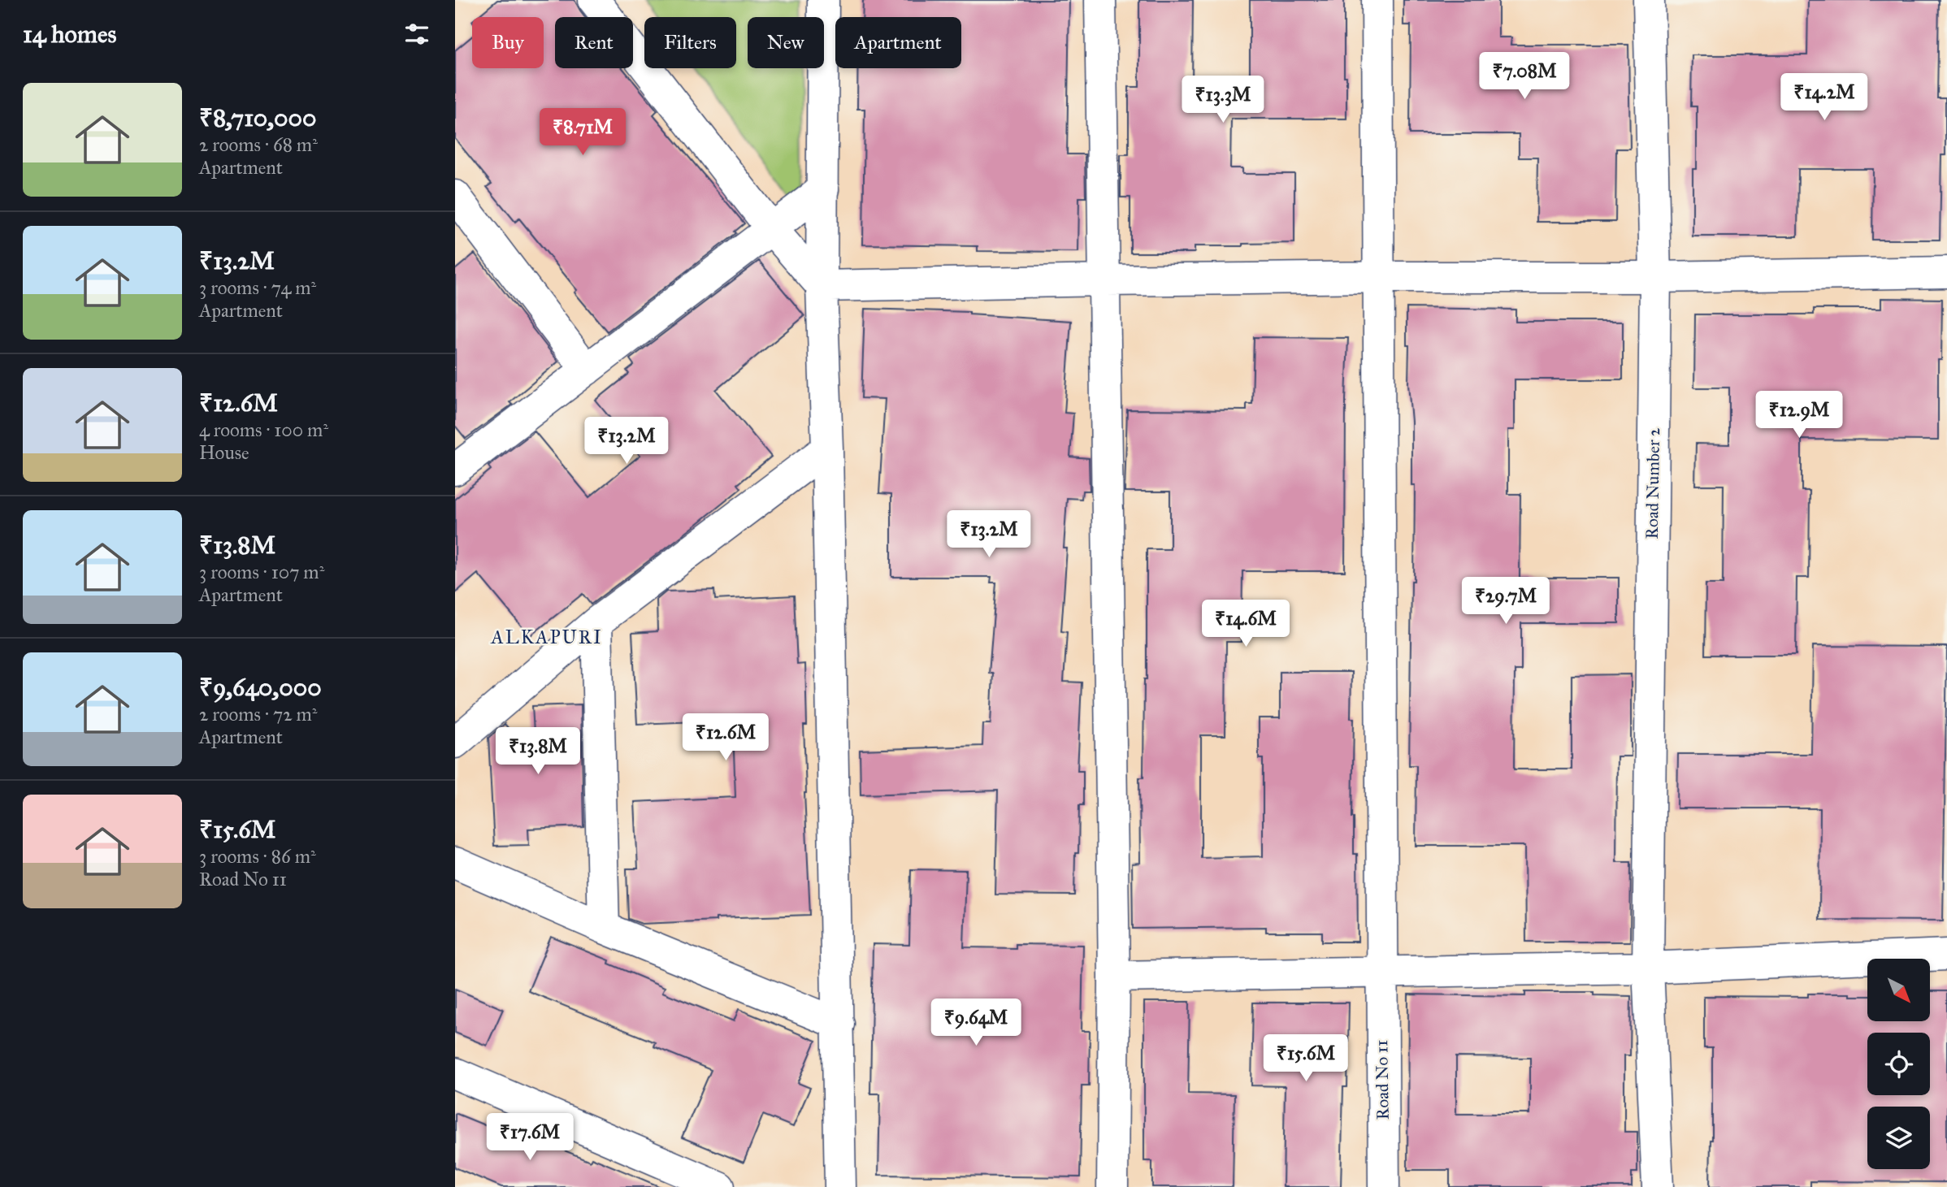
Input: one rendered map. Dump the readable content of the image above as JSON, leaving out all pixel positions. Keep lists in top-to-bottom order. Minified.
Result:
{"streets":{"street":["Road Number 2","Road No 11"]},"districts":["ALKAPURI"],"north":"bottom right","page":{"heading":"14 homes","chip":["Buy","Rent","Filters","New","Apartment"],"price":["₹7.08M","₹14.2M","₹13.3M","₹8.71M","₹12.9M","₹13.2M","₹13.2M","₹29.7M","₹14.6M","₹12.6M","₹13.8M","₹9.64M","₹15.6M","₹17.6M"],"list":[{"name":"₹8,710,000","note":"2 rooms · 68 m² · Apartment"},{"name":"₹13.2M","note":"3 rooms · 74 m² · Apartment"},{"name":"₹12.6M","note":"4 rooms · 100 m² · House"},{"name":"₹13.8M","note":"3 rooms · 107 m² · Apartment"},{"name":"₹9,640,000","note":"2 rooms · 72 m² · Apartment"},{"name":"₹15.6M","note":"3 rooms · 86 m² · Road No 11"}]}}
